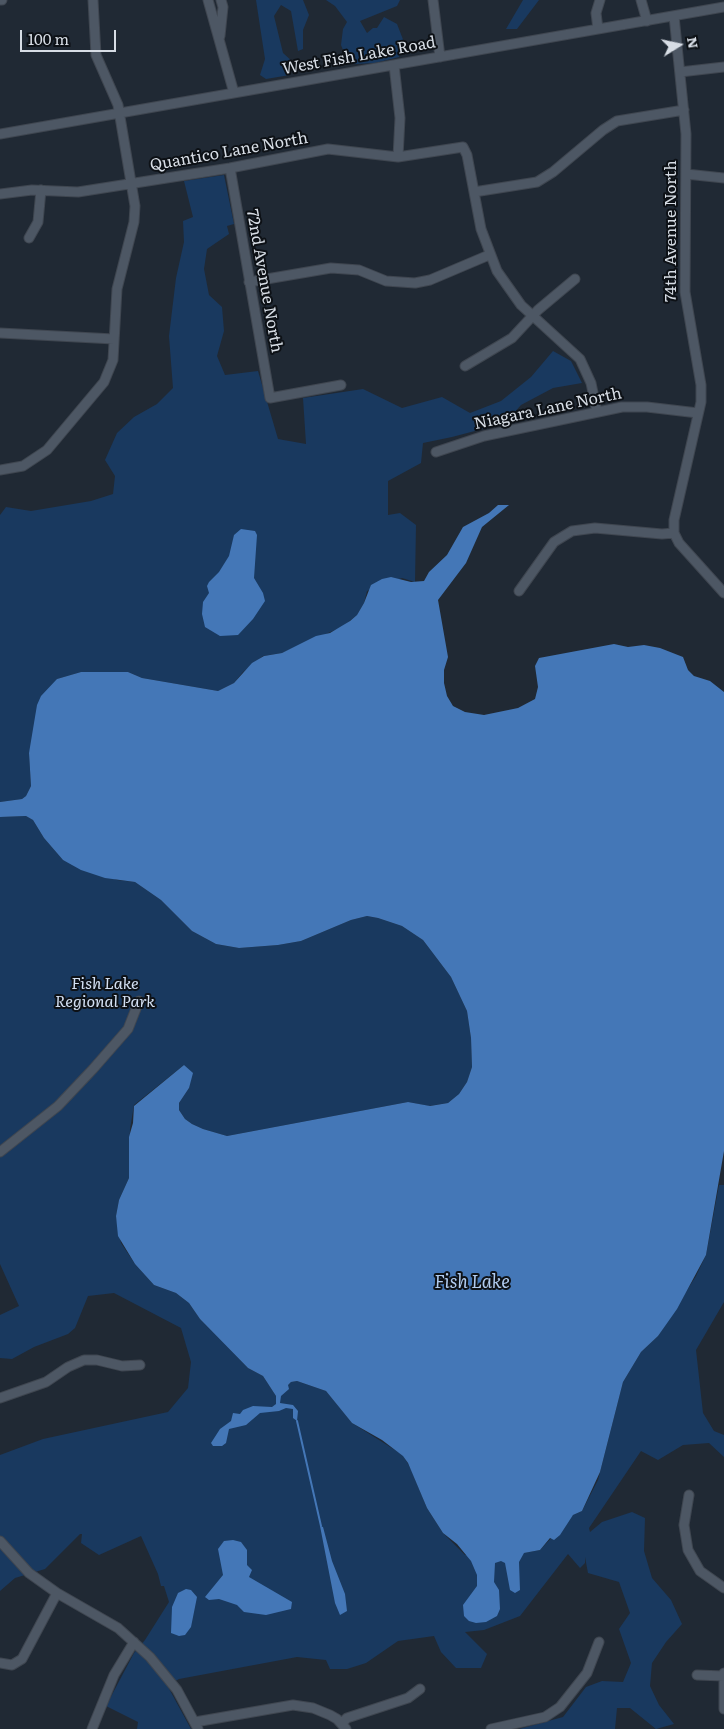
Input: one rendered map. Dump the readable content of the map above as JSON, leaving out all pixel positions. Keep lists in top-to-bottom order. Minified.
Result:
{"streets":{"street":["West Fish Lake Road","Quantico Lane North","74th Avenue North","72nd Avenue North","Niagara Lane North"]},"crossings":[["West Fish Lake Road","74th Avenue North"],["Quantico Lane North","72nd Avenue North"],["74th Avenue North","Niagara Lane North"]],"water":["Fish Lake"],"parks":["Fish Lake Regional Park"],"scale_bar":"100 m","north":"right"}
